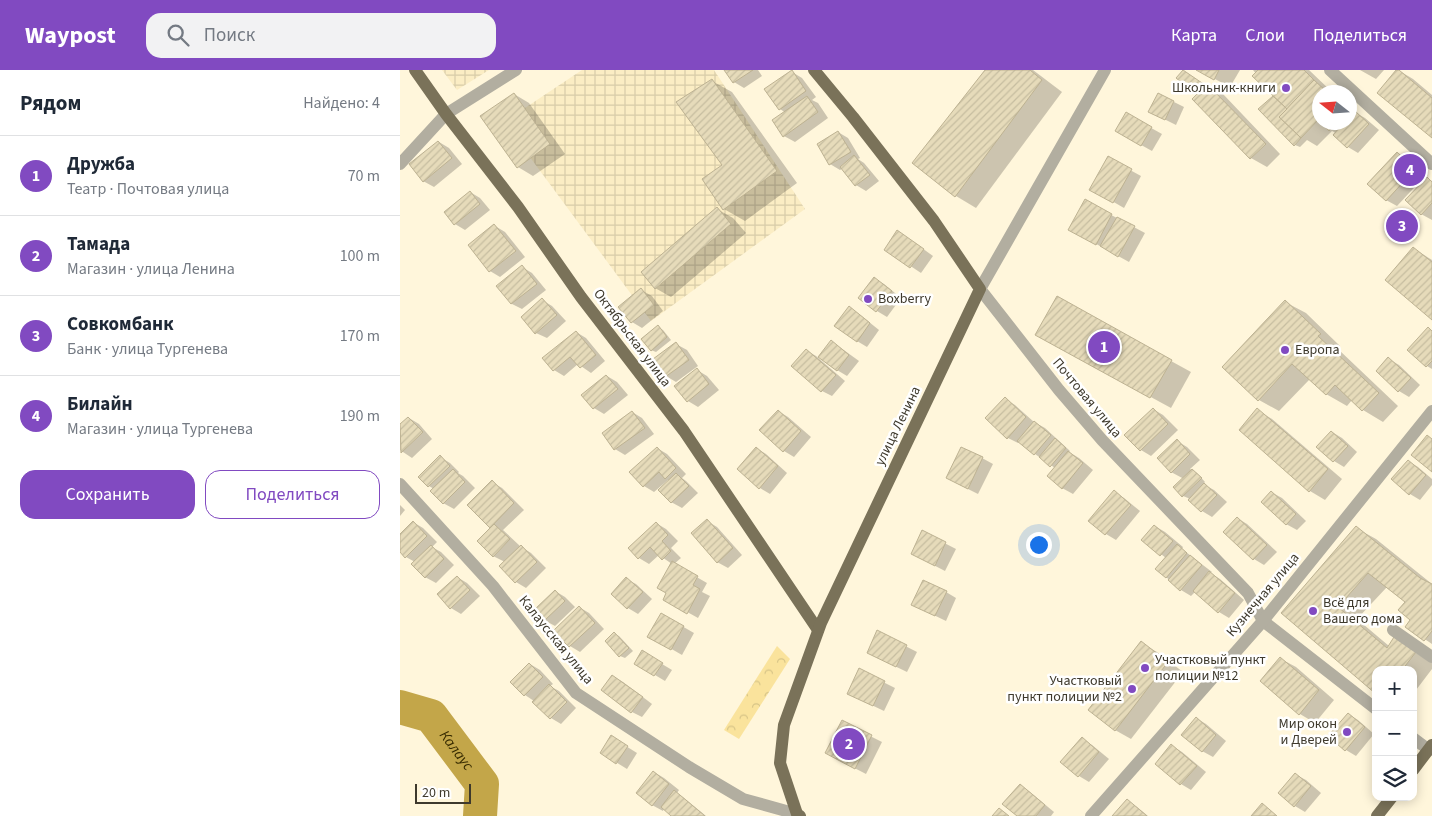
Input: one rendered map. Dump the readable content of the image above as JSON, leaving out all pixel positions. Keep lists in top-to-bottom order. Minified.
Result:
{"streets":{"main road":["Октябрьская улица","Почтовая улица","улица Ленина"],"street":["Кузнечная улица","Калаусская улица"]},"crossings":[["Октябрьская улица","улица Ленина"],["Почтовая улица","улица Ленина"],["Почтовая улица","Кузнечная улица"],["улица Ленина","Калаусская улица"]],"water":["Калаус"],"places":["Школьник-книги","Boxberry","Европа","Всё для Вашего дома","Участковый пункт полиции №12","Участковый пункт полиции №2","Мир окон и Дверей"],"scale_bar":"20 m","north":"left","page":{"header":"Waypost","search":"Поиск","nav":["Карта","Слои","Поделиться"],"heading":["Рядом","Найдено: 4"],"list":[{"mark":"1","name":"Дружба","note":"Театр · Почтовая улица","value":"70 m"},{"mark":"2","name":"Тамада","note":"Магазин · улица Ленина","value":"100 m"},{"mark":"3","name":"Совкомбанк","note":"Банк · улица Тургенева","value":"170 m"},{"mark":"4","name":"Билайн","note":"Магазин · улица Тургенева","value":"190 m"}],"pins":["4","3","1","2"],"buttons":["Сохранить","Поделиться"],"map_buttons":["+","−"],"scale":"20 m"}}
